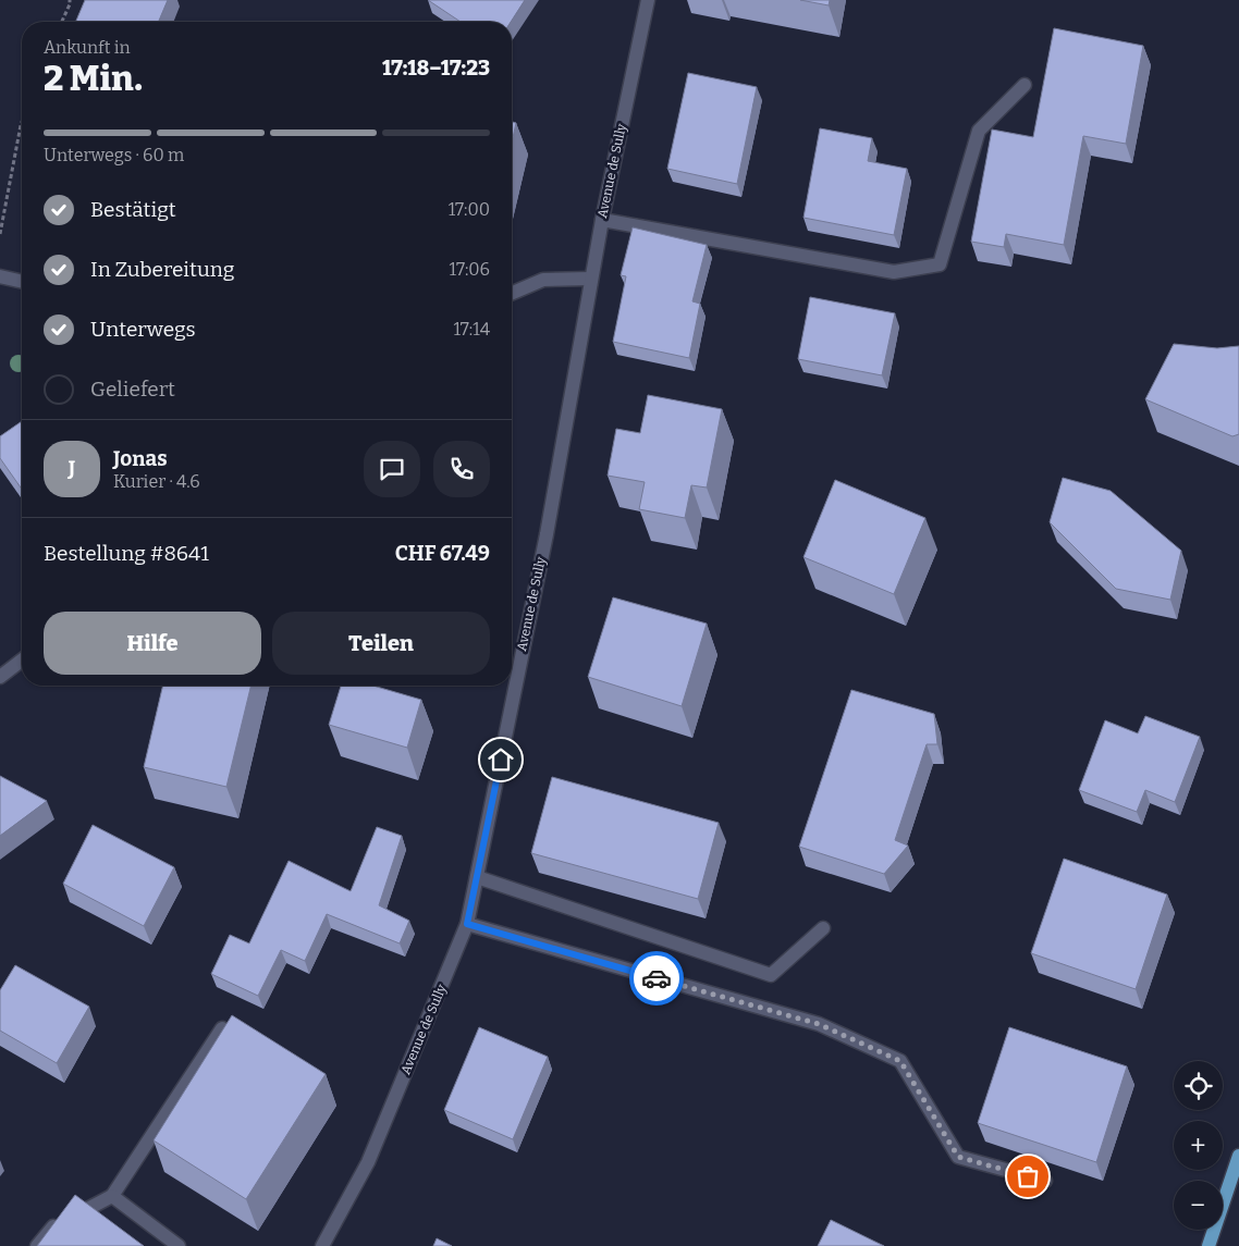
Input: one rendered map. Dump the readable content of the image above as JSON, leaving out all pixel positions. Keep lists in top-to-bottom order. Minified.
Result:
{"streets":{"street":["Avenue de Sully"]},"page":{"heading":["2 Min.","Ankunft in","17:18–17:23"],"panel":["Jonas","Kurier · 4.6","Bestellung #8641","CHF 67.49"],"bar":"Unterwegs · 60 m","list":[["Bestätigt","17:00"],["In Zubereitung","17:06"],["Unterwegs","17:14"],"Geliefert"],"round":"J","buttons":["Hilfe","Teilen"],"map_buttons":["+","−"]}}
